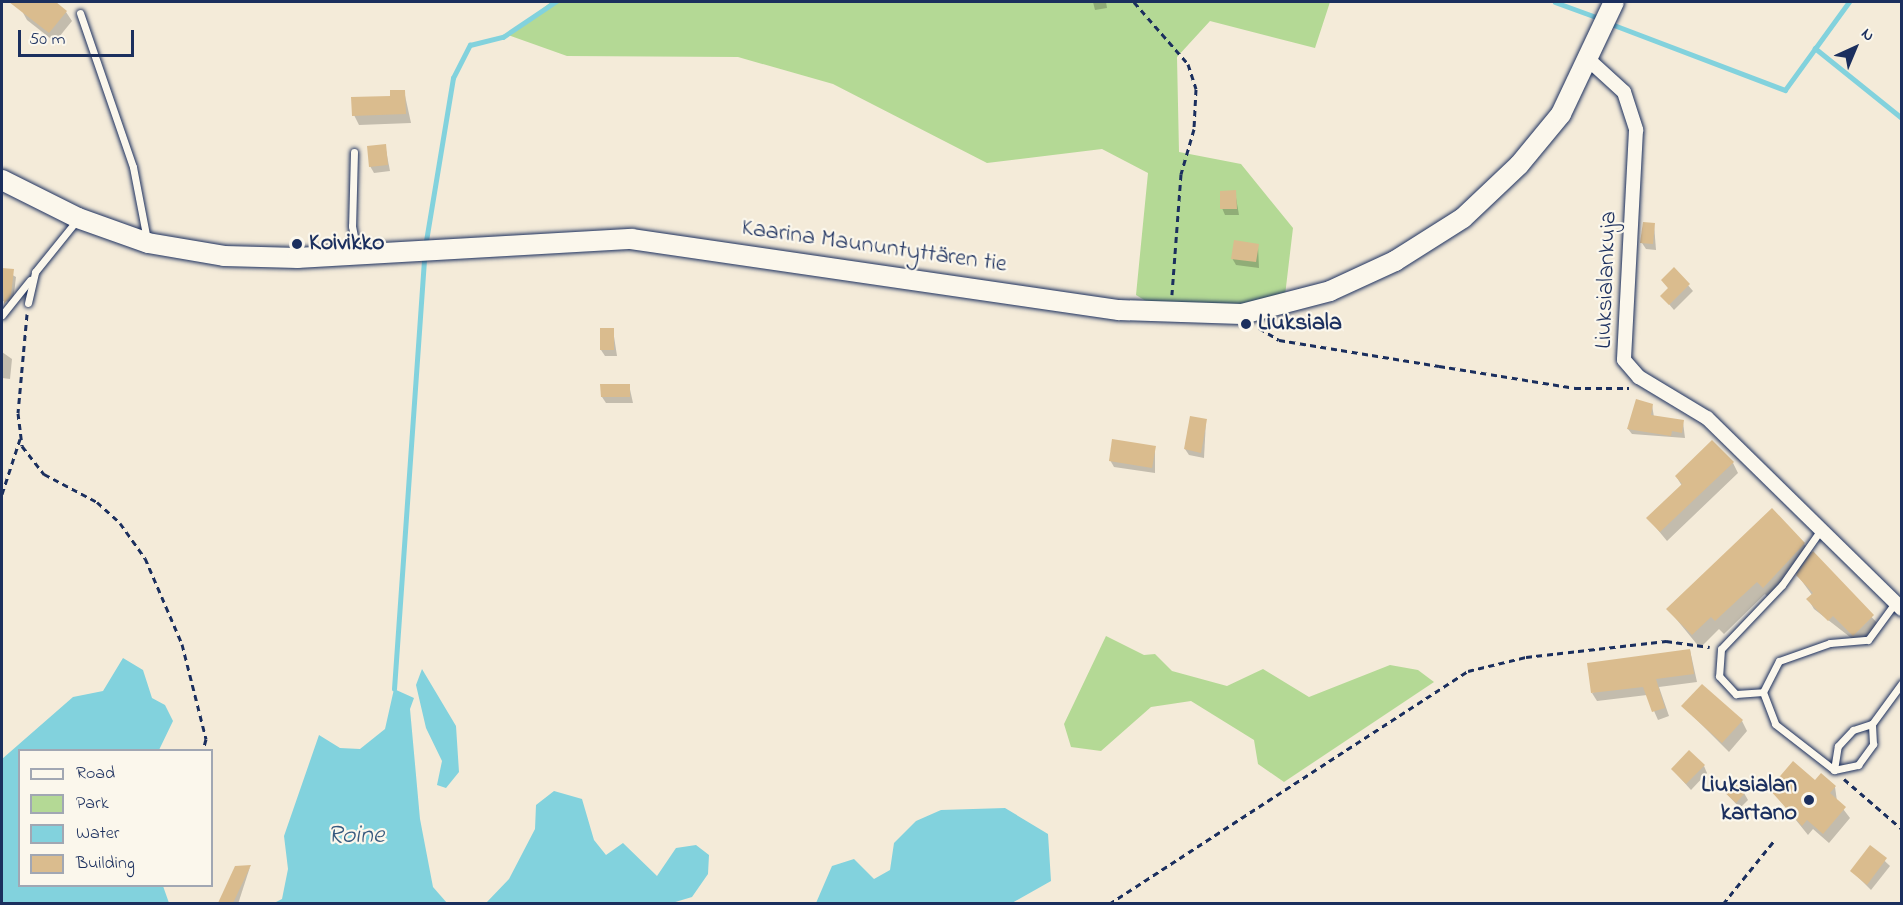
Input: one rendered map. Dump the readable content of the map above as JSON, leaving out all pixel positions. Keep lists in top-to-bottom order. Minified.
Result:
{"streets":{"main road":["Kaarina Maununtyttären tie"],"street":["Liuksialankuja"]},"crossings":[["Kaarina Maununtyttären tie","Liuksialankuja"]],"water":["Roine"],"places":["Koivikko","Liuksiala","Liuksialan kartano"],"legend":["Road","Park","Water","Building"],"scale_bar":"50 m","north":"top right"}
